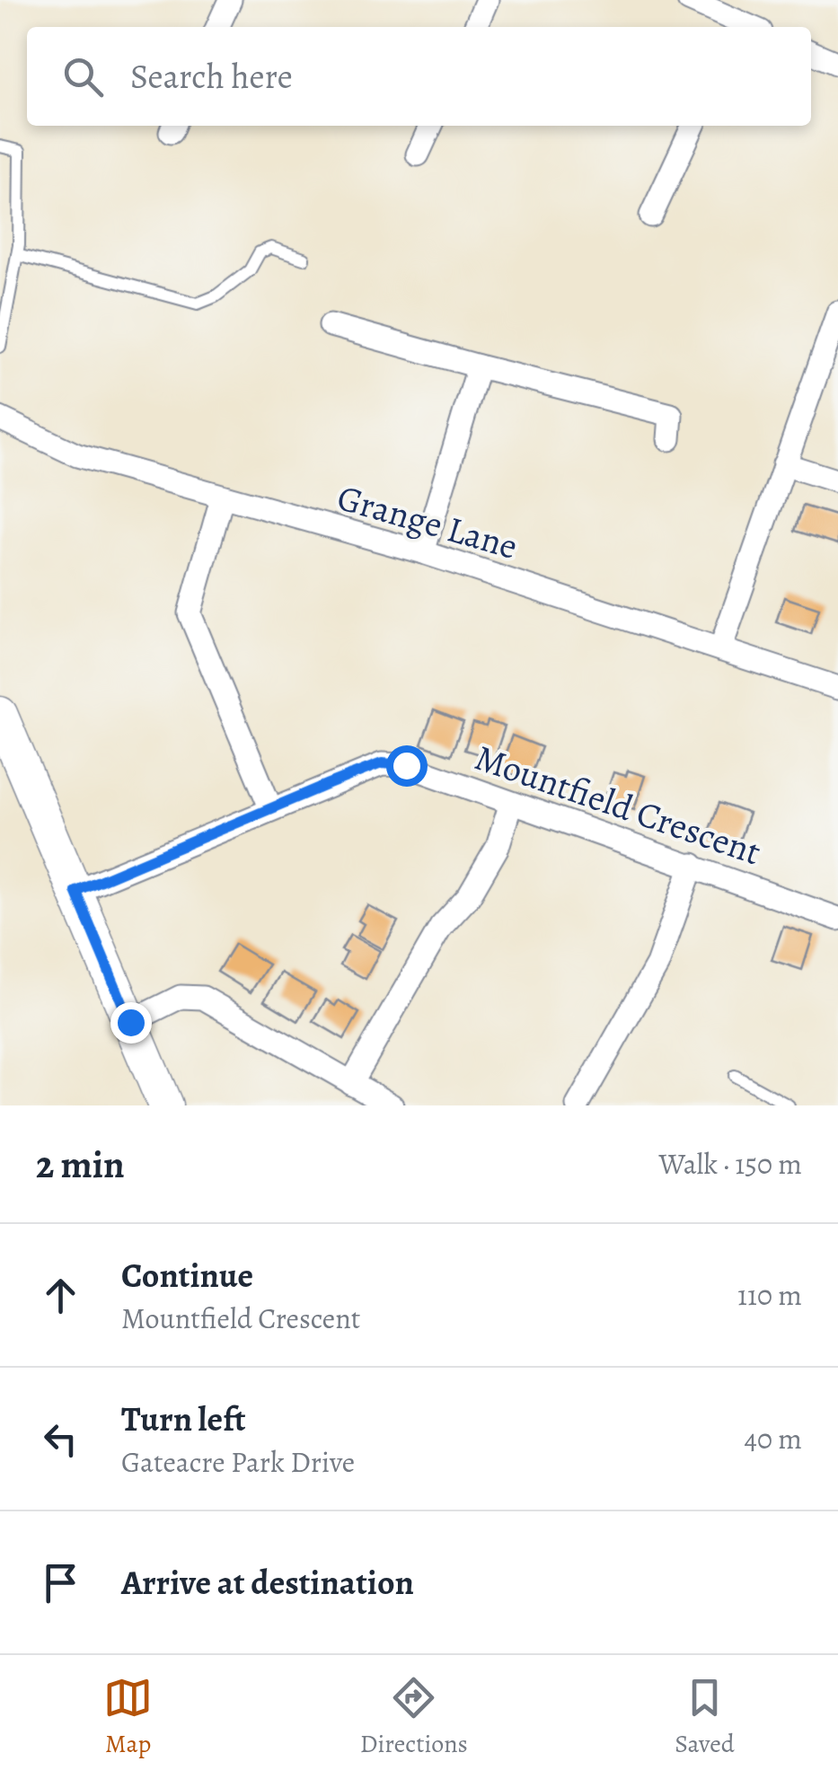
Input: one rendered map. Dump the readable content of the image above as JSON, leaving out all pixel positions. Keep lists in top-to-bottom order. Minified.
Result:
{"streets":{"street":["Grange Lane","Mountfield Crescent"]},"page":{"search":"Search here","heading":["2 min","Walk · 150 m"],"list":[["Continue","Mountfield Crescent","110 m"],["Turn left","Gateacre Park Drive","40 m"],"Arrive at destination"],"nav":["Map","Directions","Saved"]}}
